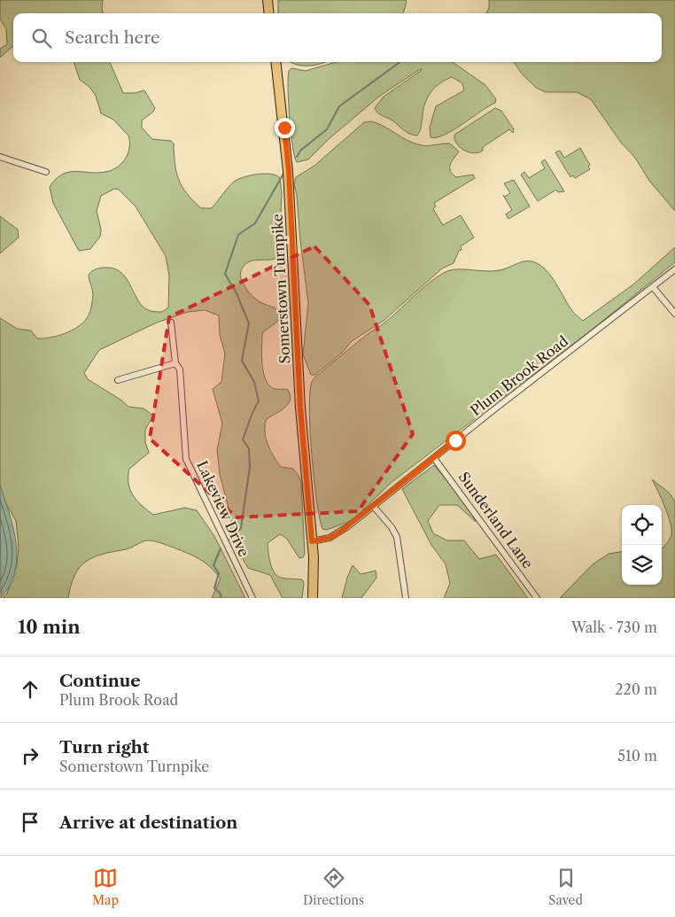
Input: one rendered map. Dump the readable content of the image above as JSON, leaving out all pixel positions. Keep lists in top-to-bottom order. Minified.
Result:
{"streets":{"main road":["Somerstown Turnpike"],"street":["Plum Brook Road","Lakeview Drive","Sunderland Lane"]},"crossings":[["Somerstown Turnpike","Plum Brook Road"],["Plum Brook Road","Sunderland Lane"]],"page":{"search":"Search here","heading":["10 min","Walk · 730 m"],"list":[["Continue","Plum Brook Road","220 m"],["Turn right","Somerstown Turnpike","510 m"],"Arrive at destination"],"nav":["Map","Directions","Saved"]}}
